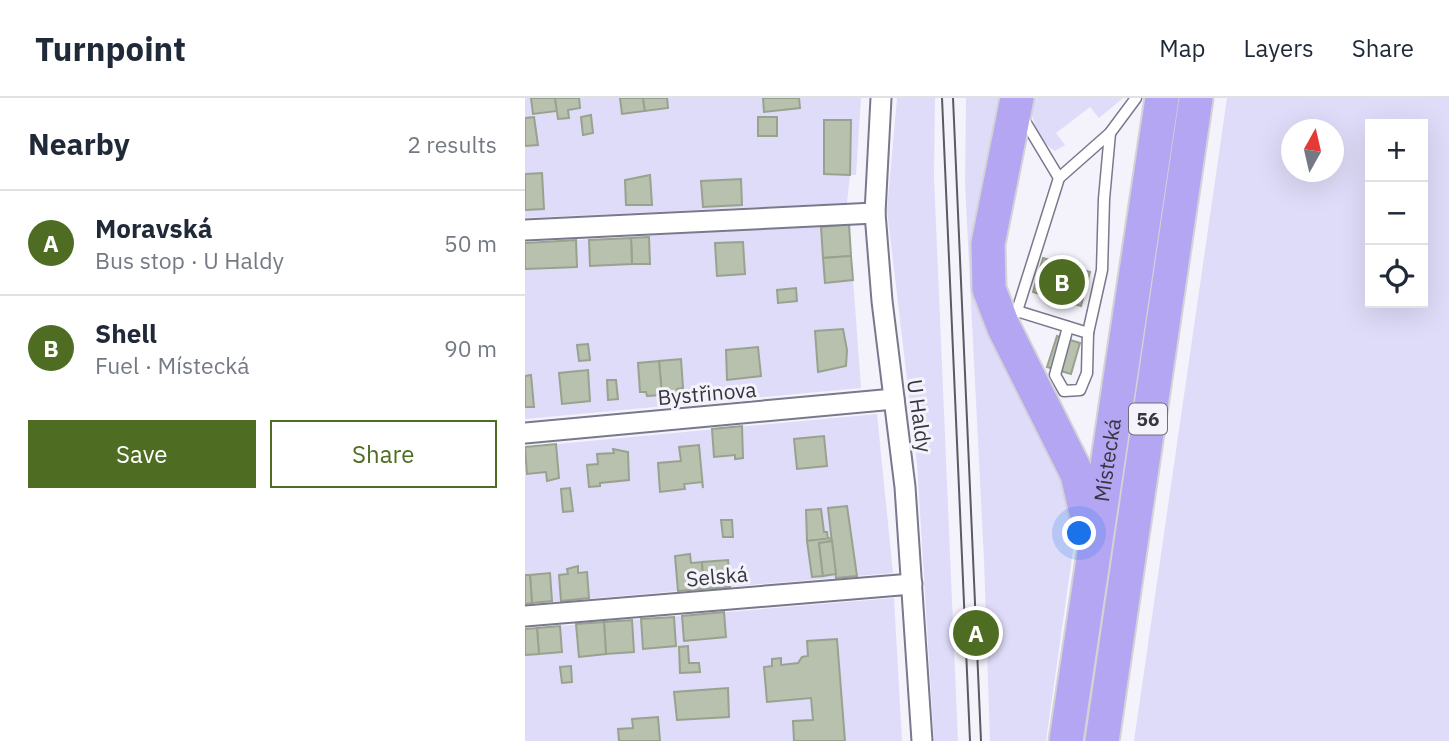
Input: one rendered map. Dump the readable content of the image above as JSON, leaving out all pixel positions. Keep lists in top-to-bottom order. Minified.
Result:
{"streets":{"highway":["56","Místecká"],"street":["Bystřinova","U Haldy","Selská"]},"crossings":[["Bystřinova","U Haldy"],["U Haldy","Selská"]],"north":"top","page":{"header":"Turnpoint","nav":["Map","Layers","Share"],"heading":["Nearby","2 results"],"map_buttons":["+","−"],"list":[{"mark":"A","name":"Moravská","note":"Bus stop · U Haldy","value":"50 m"},{"mark":"B","name":"Shell","note":"Fuel · Místecká","value":"90 m"}],"pins":["B","A"],"buttons":["Save","Share"]}}
